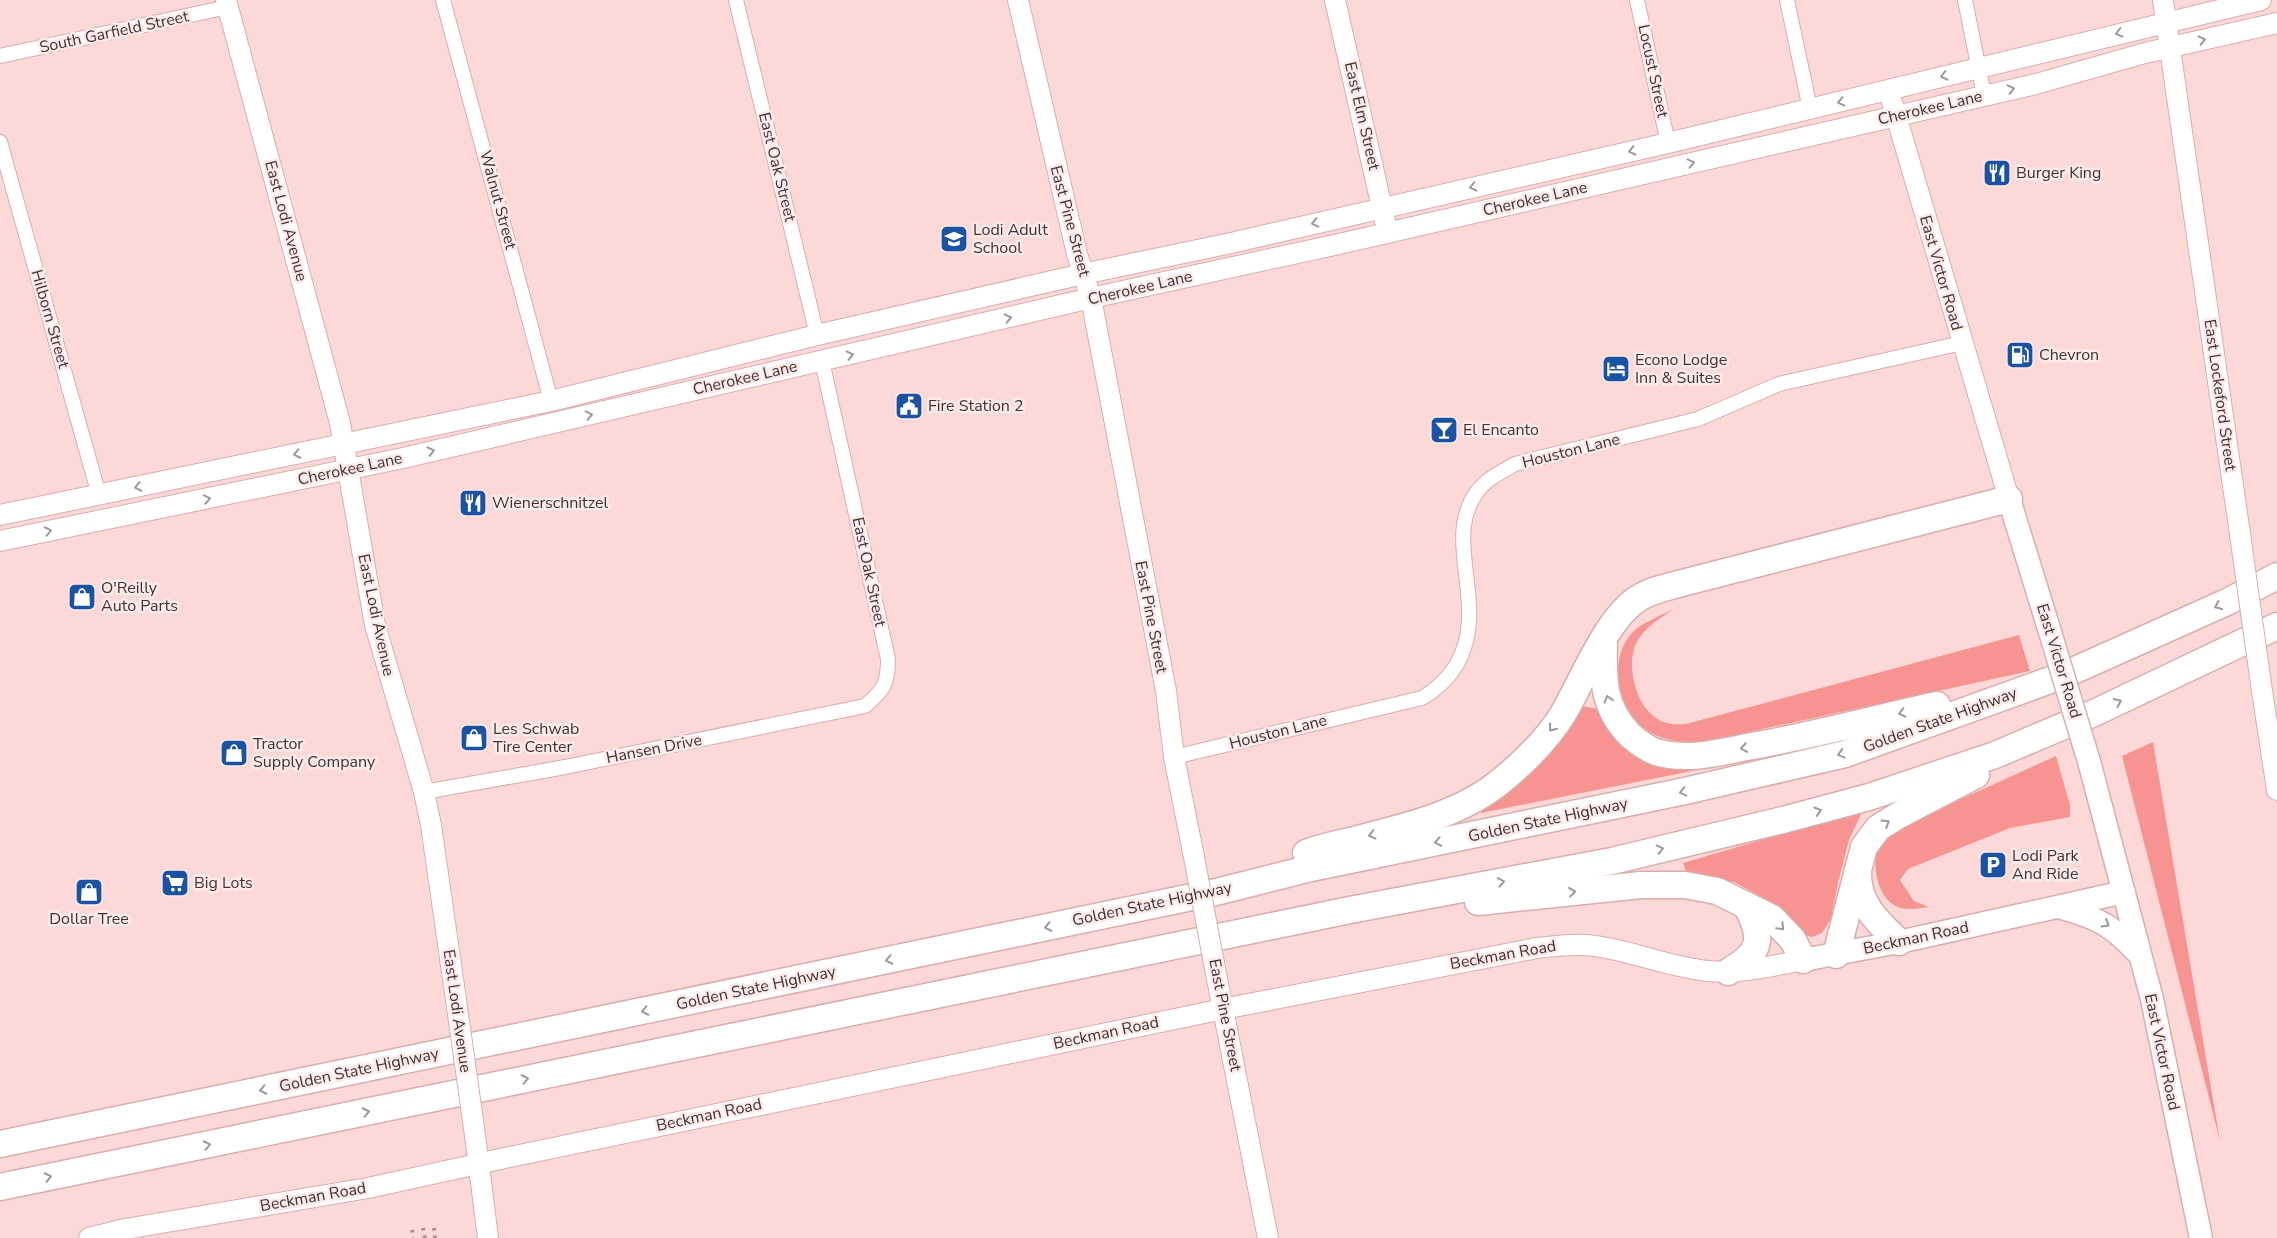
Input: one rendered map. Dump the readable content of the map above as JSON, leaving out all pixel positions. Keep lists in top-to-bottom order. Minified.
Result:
{"streets":{"highway":["Golden State Highway"],"main road":["Cherokee Lane","East Elm Street","East Lodi Avenue","East Pine Street","East Victor Road","East Lockeford Street","Beckman Road"],"street":["South Garfield Street","Locust Street","East Oak Street","Walnut Street","Hilborn Street","Houston Lane","Hansen Drive"]},"crossings":[["South Garfield Street","East Lodi Avenue"],["Locust Street","Cherokee Lane"],["Cherokee Lane","East Elm Street"],["Cherokee Lane","East Oak Street"],["Cherokee Lane","Walnut Street"],["Cherokee Lane","East Lodi Avenue"],["Cherokee Lane","East Pine Street"],["Cherokee Lane","East Victor Road"],["Cherokee Lane","Hilborn Street"],["Cherokee Lane","East Lockeford Street"],["East Oak Street","Hansen Drive"],["East Lodi Avenue","Hansen Drive"],["East Lodi Avenue","Beckman Road"],["East Pine Street","Houston Lane"],["East Pine Street","Beckman Road"],["East Victor Road","Houston Lane"],["East Victor Road","Beckman Road"]],"places":{"restaurant":["Burger King","Wienerschnitzel"],"school or university":["Lodi Adult School"],"fuel station":["Chevron"],"hotel":["Econo Lodge Inn & Suites"],"public building":["Fire Station 2"],"bar":["El Encanto"],"shop":["O'Reilly Auto Parts","Les Schwab Tire Center","Tractor Supply Company","Dollar Tree"],"parking":["Lodi Park And Ride"],"supermarket":["Big Lots"]}}
